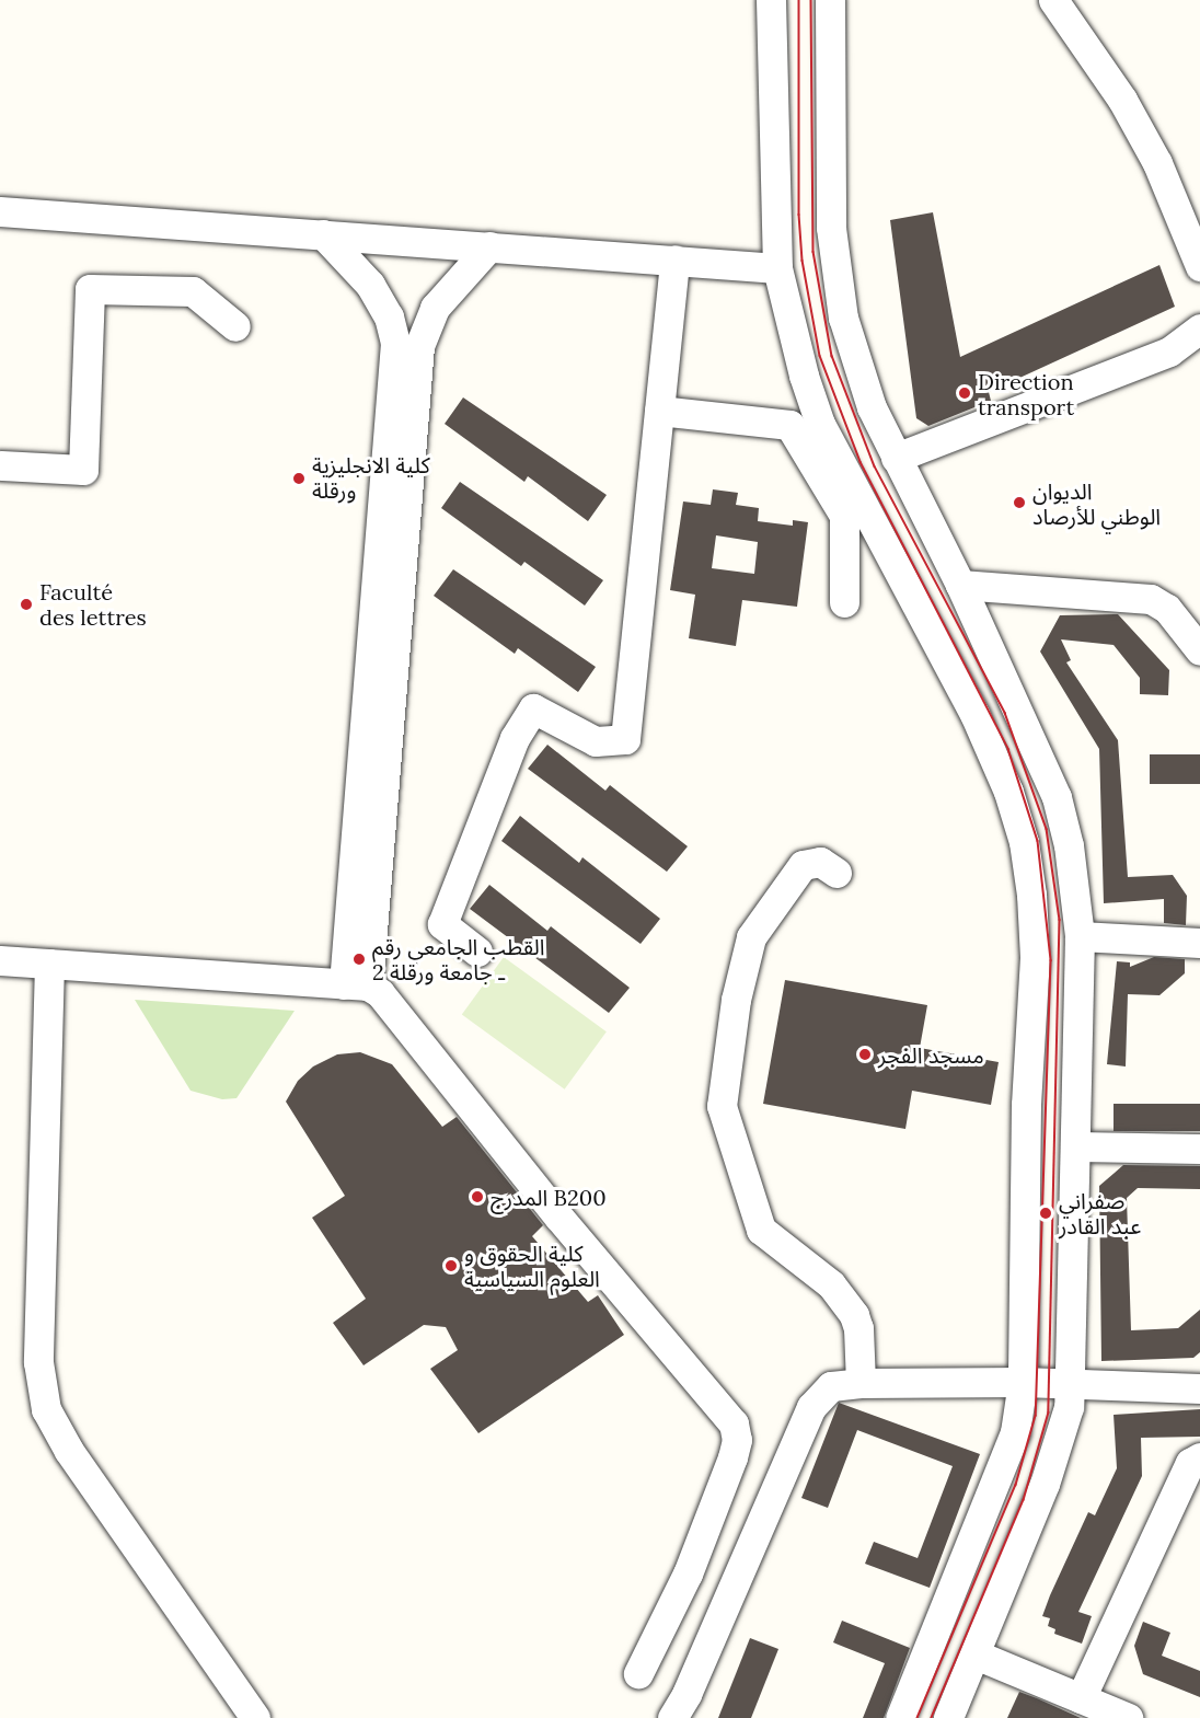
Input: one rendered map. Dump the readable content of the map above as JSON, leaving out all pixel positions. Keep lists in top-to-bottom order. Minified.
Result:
{"places":["Direction transport","كلية الانجليزية ورقلة","الديوان الوطني للأرصاد","Faculté des lettres","القطب الجامعي رقم 2 ـ جامعة ورقلة","مسجد الفجر","المدرج B200","صفراني عبد القادر","كلية الحقوق و العلوم السياسية"]}
